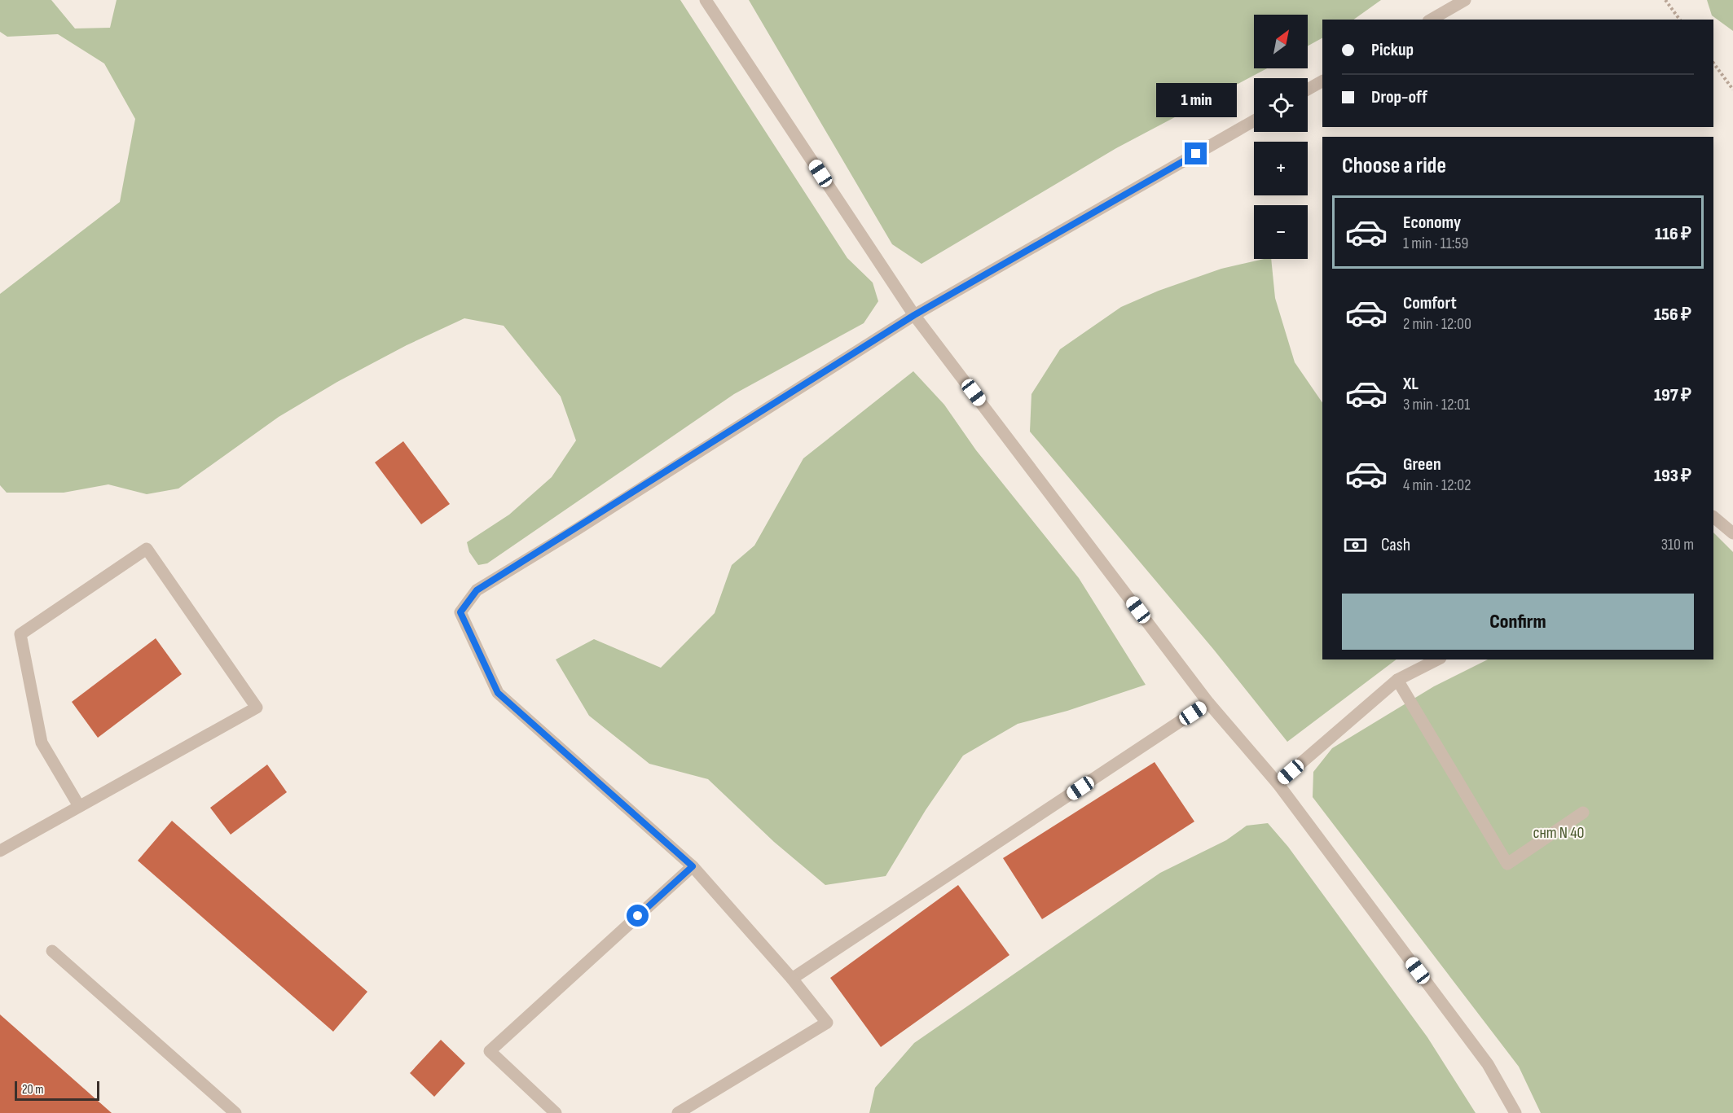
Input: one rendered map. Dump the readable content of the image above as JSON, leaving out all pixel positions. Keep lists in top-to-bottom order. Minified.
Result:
{"parks":["снт N 40"],"scale_bar":"20 m","north":"top right","page":{"map_buttons":["+","−"],"banner":["Pickup","Drop-off"],"bubble":"1 min","heading":"Choose a ride","list":[{"name":"Economy","note":"1 min · 11:59","value":"116 ₽"},{"name":"Comfort","note":"2 min · 12:00","value":"156 ₽"},{"name":"XL","note":"3 min · 12:01","value":"197 ₽"},{"name":"Green","note":"4 min · 12:02","value":"193 ₽"}],"pay":["Cash","310 m"],"buttons":"Confirm","scale":"20 m"}}
